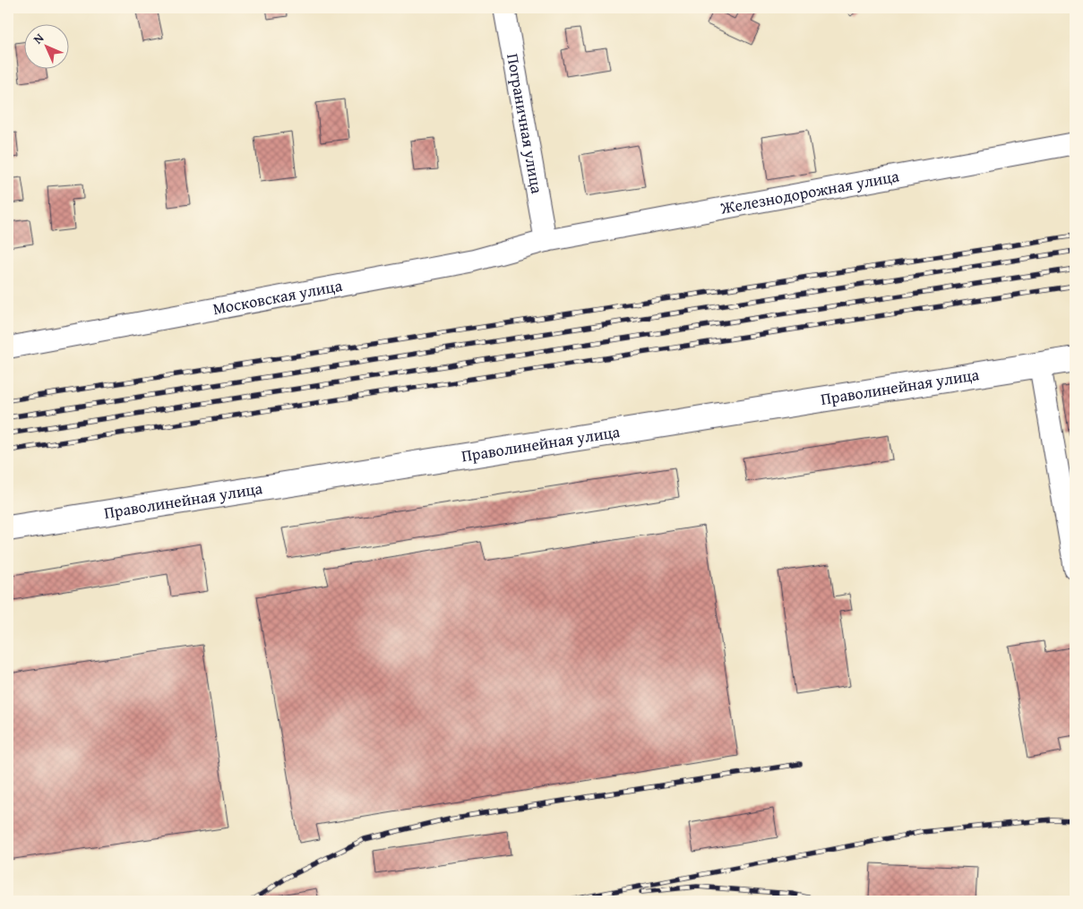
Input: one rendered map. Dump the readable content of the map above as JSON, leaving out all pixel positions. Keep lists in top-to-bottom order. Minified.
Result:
{"streets":{"main road":["Праволинейная улица"],"street":["Пограничная улица","Железнодорожная улица","Московская улица"]},"crossings":[["Пограничная улица","Железнодорожная улица"],["Пограничная улица","Московская улица"],["Железнодорожная улица","Московская улица"]],"north":"top left"}
